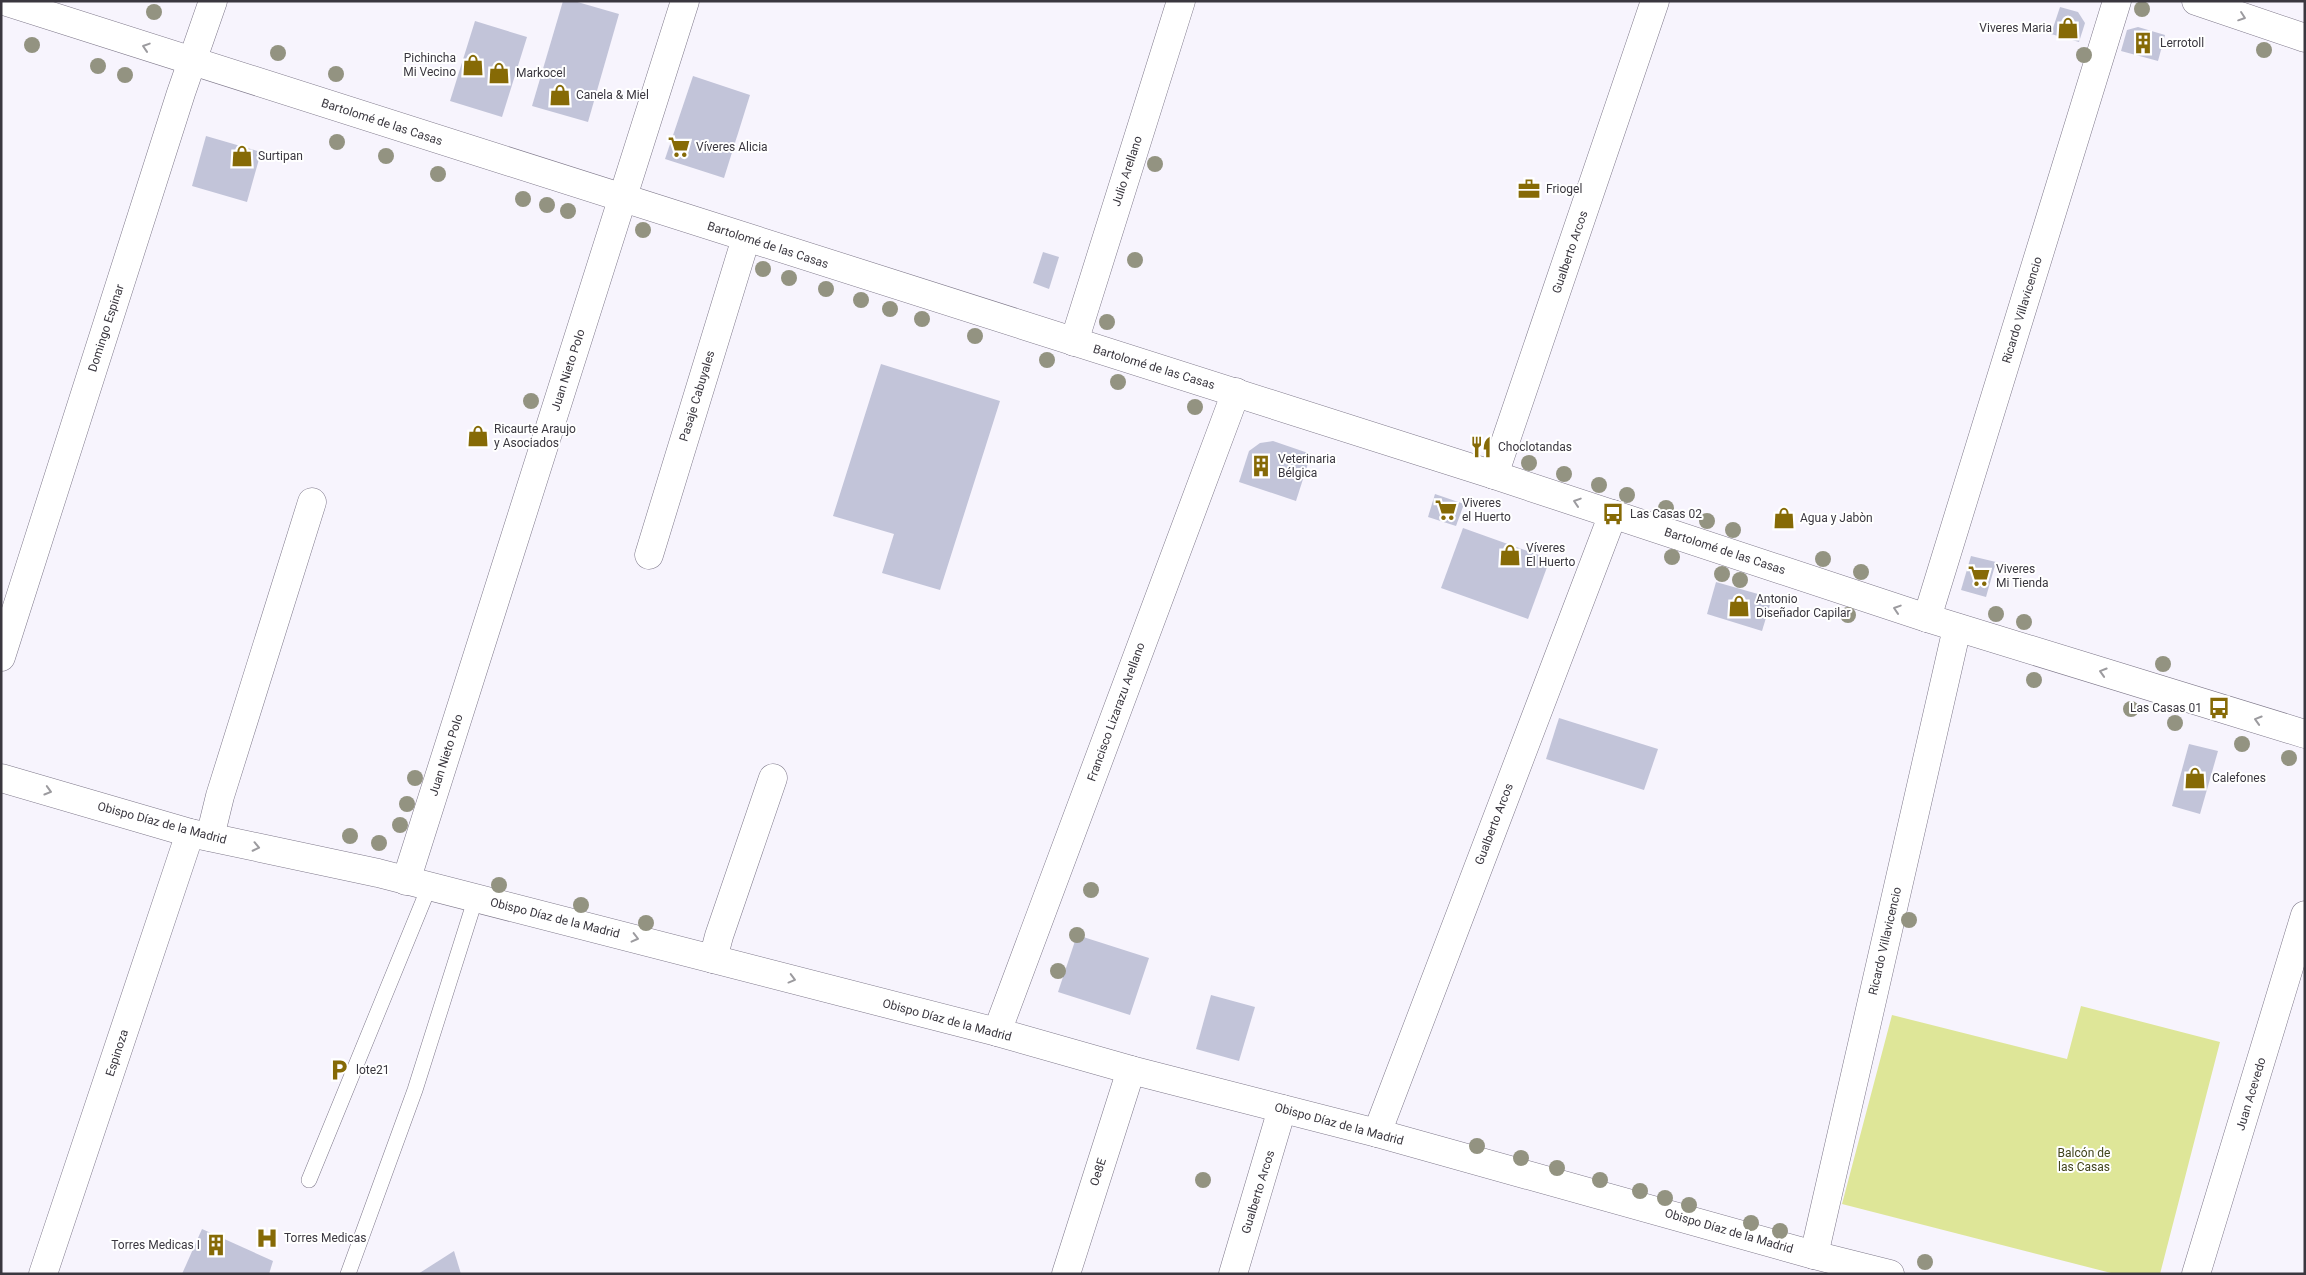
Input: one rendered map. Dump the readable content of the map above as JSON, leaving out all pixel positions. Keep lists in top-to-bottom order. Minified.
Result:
{"streets":{"street":["Bartolomé de las Casas","Julio Arellano","Gualberto Arcos","Ricardo Villavicencio","Domingo Espinar","Juan Nieto Polo","Pasaje Cabuyales","Francisco Lizarazu Arellano","Obispo Díaz de la Madrid","Espinoza","Juan Acevedo","Oe8E"]},"crossings":[["Bartolomé de las Casas","Julio Arellano"],["Bartolomé de las Casas","Gualberto Arcos"],["Bartolomé de las Casas","Ricardo Villavicencio"],["Bartolomé de las Casas","Domingo Espinar"],["Bartolomé de las Casas","Juan Nieto Polo"],["Bartolomé de las Casas","Pasaje Cabuyales"],["Bartolomé de las Casas","Francisco Lizarazu Arellano"],["Gualberto Arcos","Obispo Díaz de la Madrid"],["Ricardo Villavicencio","Obispo Díaz de la Madrid"],["Juan Nieto Polo","Obispo Díaz de la Madrid"],["Francisco Lizarazu Arellano","Obispo Díaz de la Madrid"],["Obispo Díaz de la Madrid","Espinoza"],["Obispo Díaz de la Madrid","Oe8E"]],"one_way":["Bartolomé de las Casas","Obispo Díaz de la Madrid"],"parks":["Balcón de las Casas"],"places":{"shop":["Viveres Maria","Pichincha Mi Vecino","Markocel","Canela & Miel","Surtipan","Ricaurte Araujo y Asociados","Agua y Jabòn","Víveres El Huerto","Antonio Diseñador Capilar","Calefones"],"building":["Lerrotoll","Veterinaria Bélgica","Torres Medicas I"],"supermarket":["Víveres Alicia","Viveres el Huerto","Viveres Mi Tienda"],"office":["Friogel"],"restaurant":["Choclotandas"],"bus stop":["Las Casas 02","Las Casas 01"],"parking":["lote21"],"hospital":["Torres Medicas"]}}
